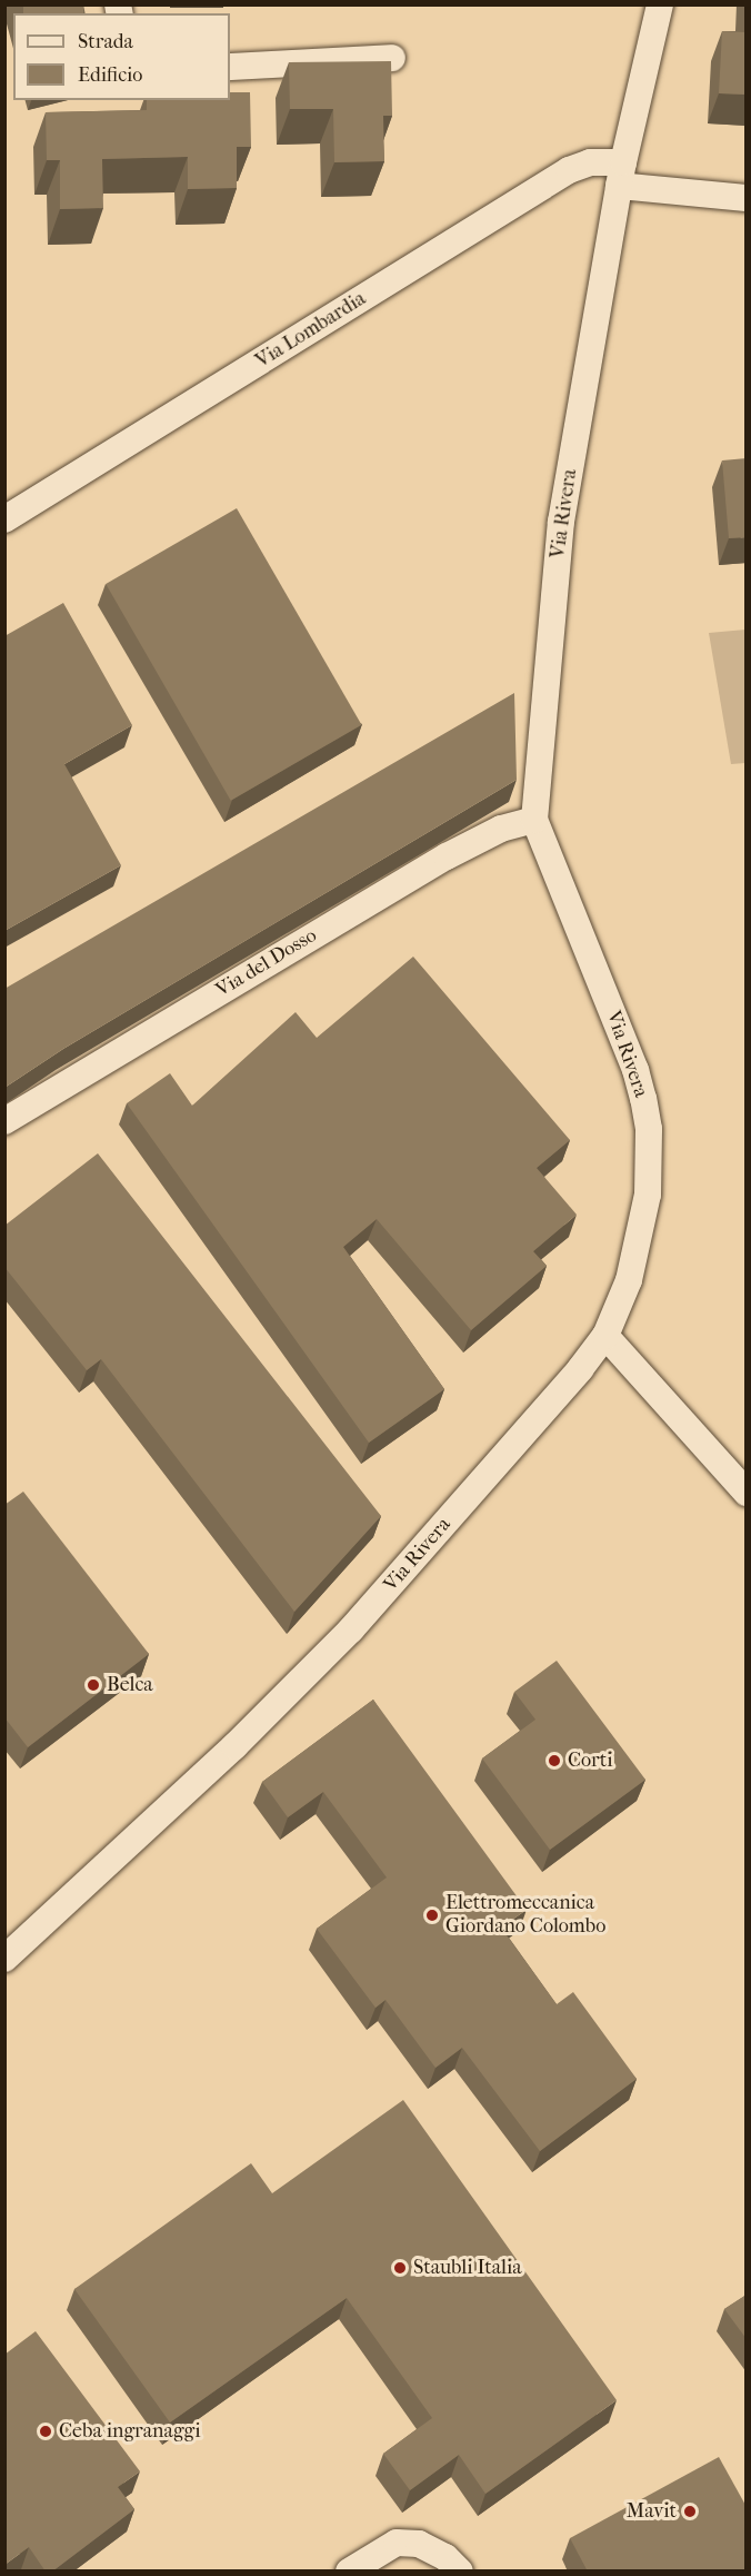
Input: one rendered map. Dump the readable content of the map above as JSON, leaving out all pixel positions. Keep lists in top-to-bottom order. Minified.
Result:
{"streets":{"street":["Via Lombardia","Via Rivera","Via del Dosso"]},"crossings":[["Via Lombardia","Via Rivera"],["Via Rivera","Via del Dosso"]],"places":["Belca","Corti","Elettromeccanica Giordano Colombo","Staubli Italia","Ceba ingranaggi","Mavit"],"legend":["Strada","Edificio"]}
